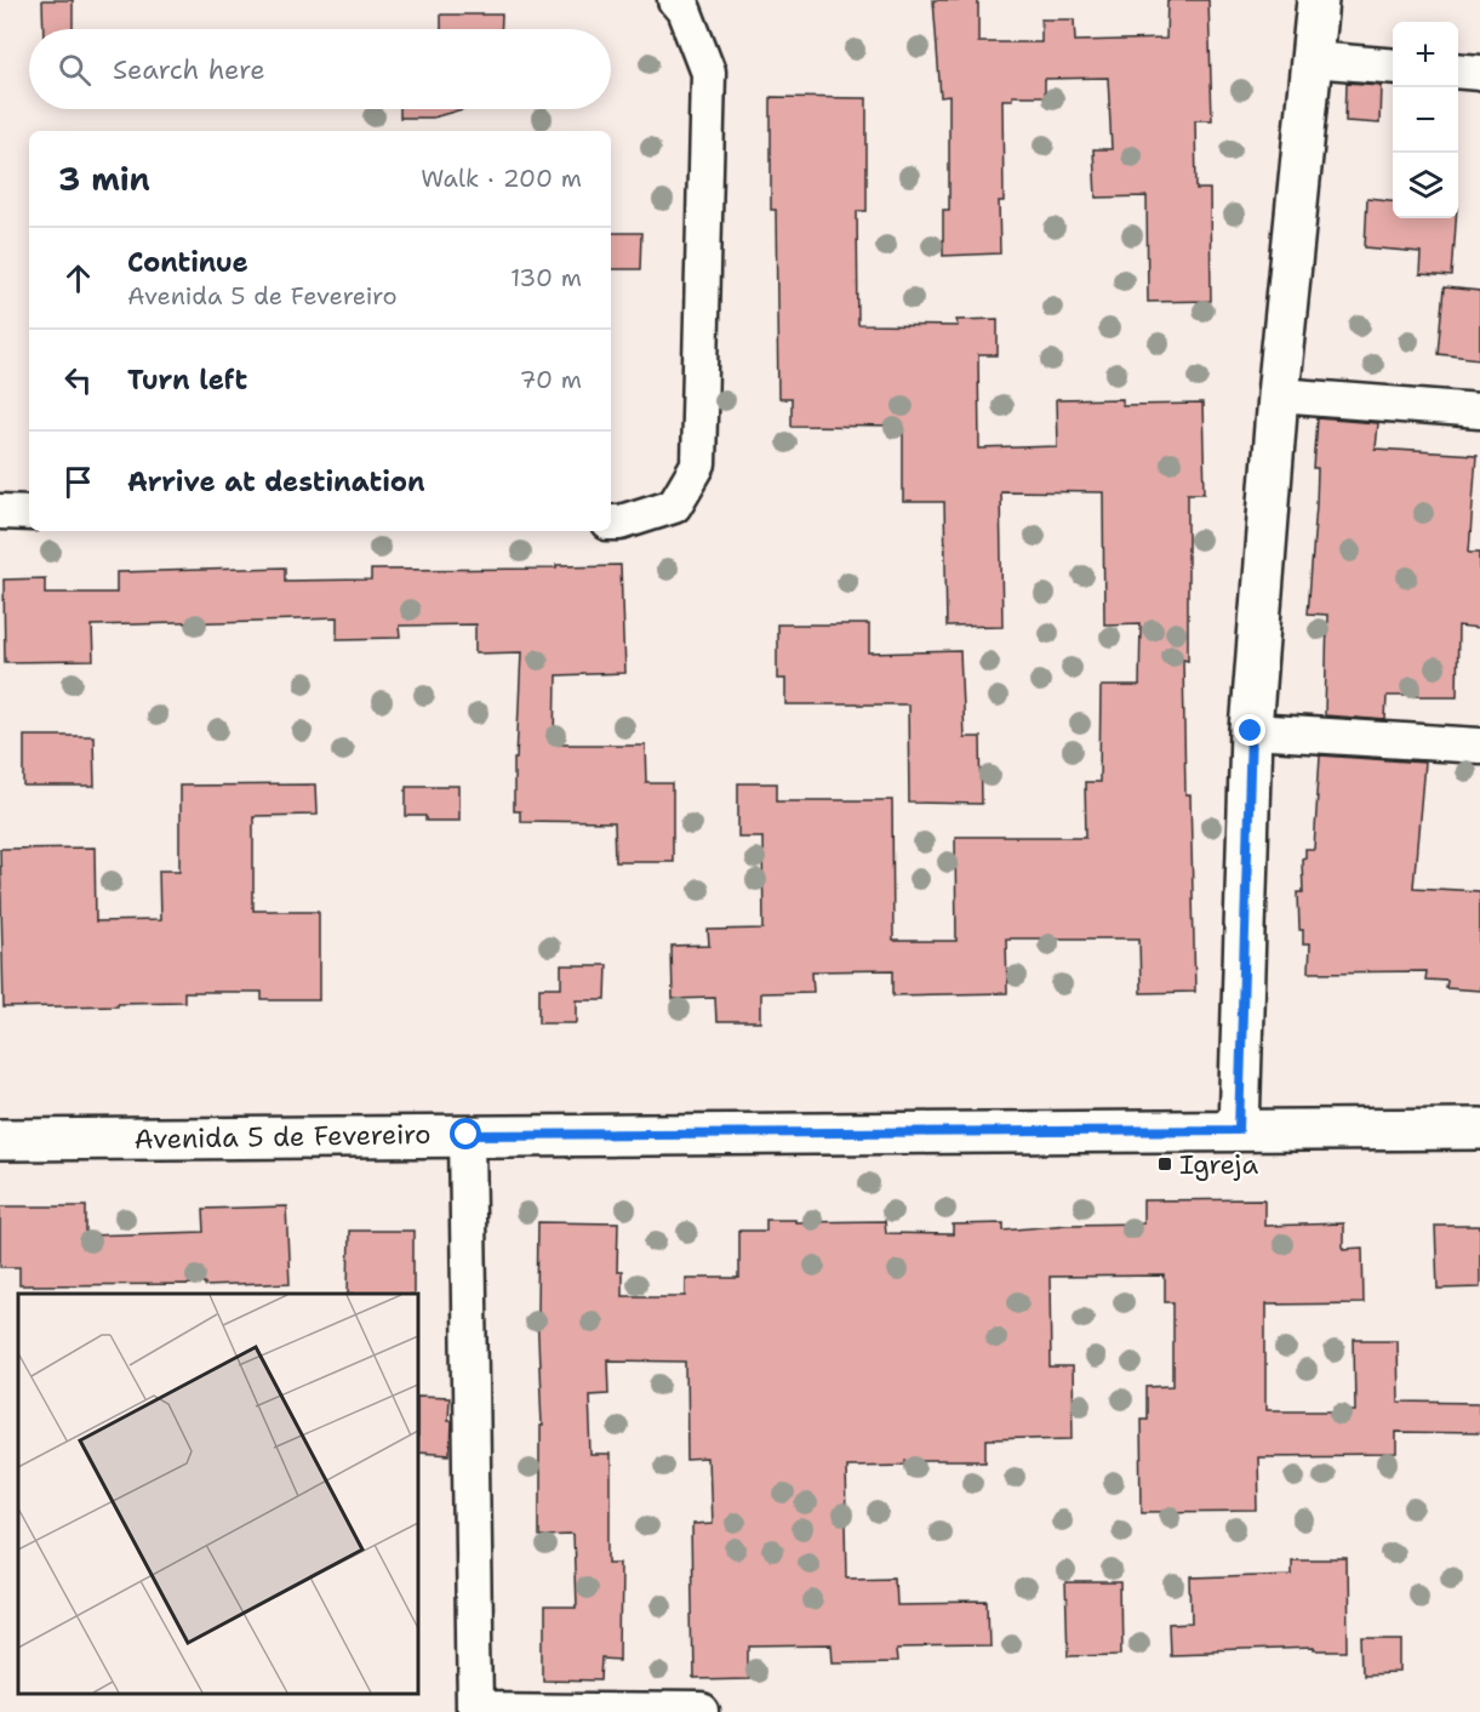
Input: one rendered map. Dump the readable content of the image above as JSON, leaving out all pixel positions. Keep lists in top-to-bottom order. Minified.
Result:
{"streets":{"street":["Avenida 5 de Fevereiro"]},"places":{"transit":["Igreja"]},"page":{"map_buttons":["+","−"],"search":"Search here","heading":["3 min","Walk · 200 m"],"list":[["Continue","Avenida 5 de Fevereiro","130 m"],["Turn left","70 m"],"Arrive at destination"]}}
